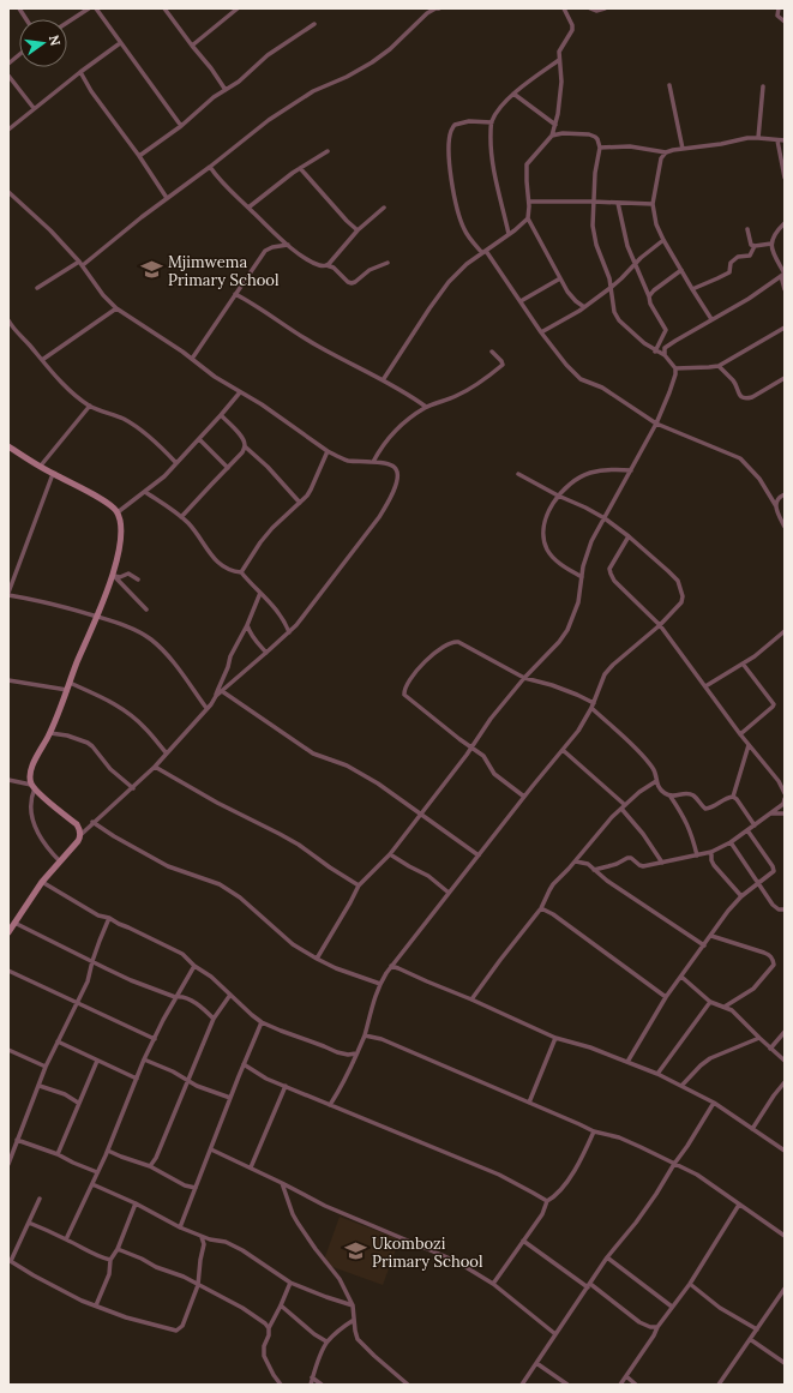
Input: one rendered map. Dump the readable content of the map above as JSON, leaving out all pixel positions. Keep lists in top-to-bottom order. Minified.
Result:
{"places":{"school or university":["Mjimwema Primary School","Ukombozi Primary School"]},"north":"right"}
